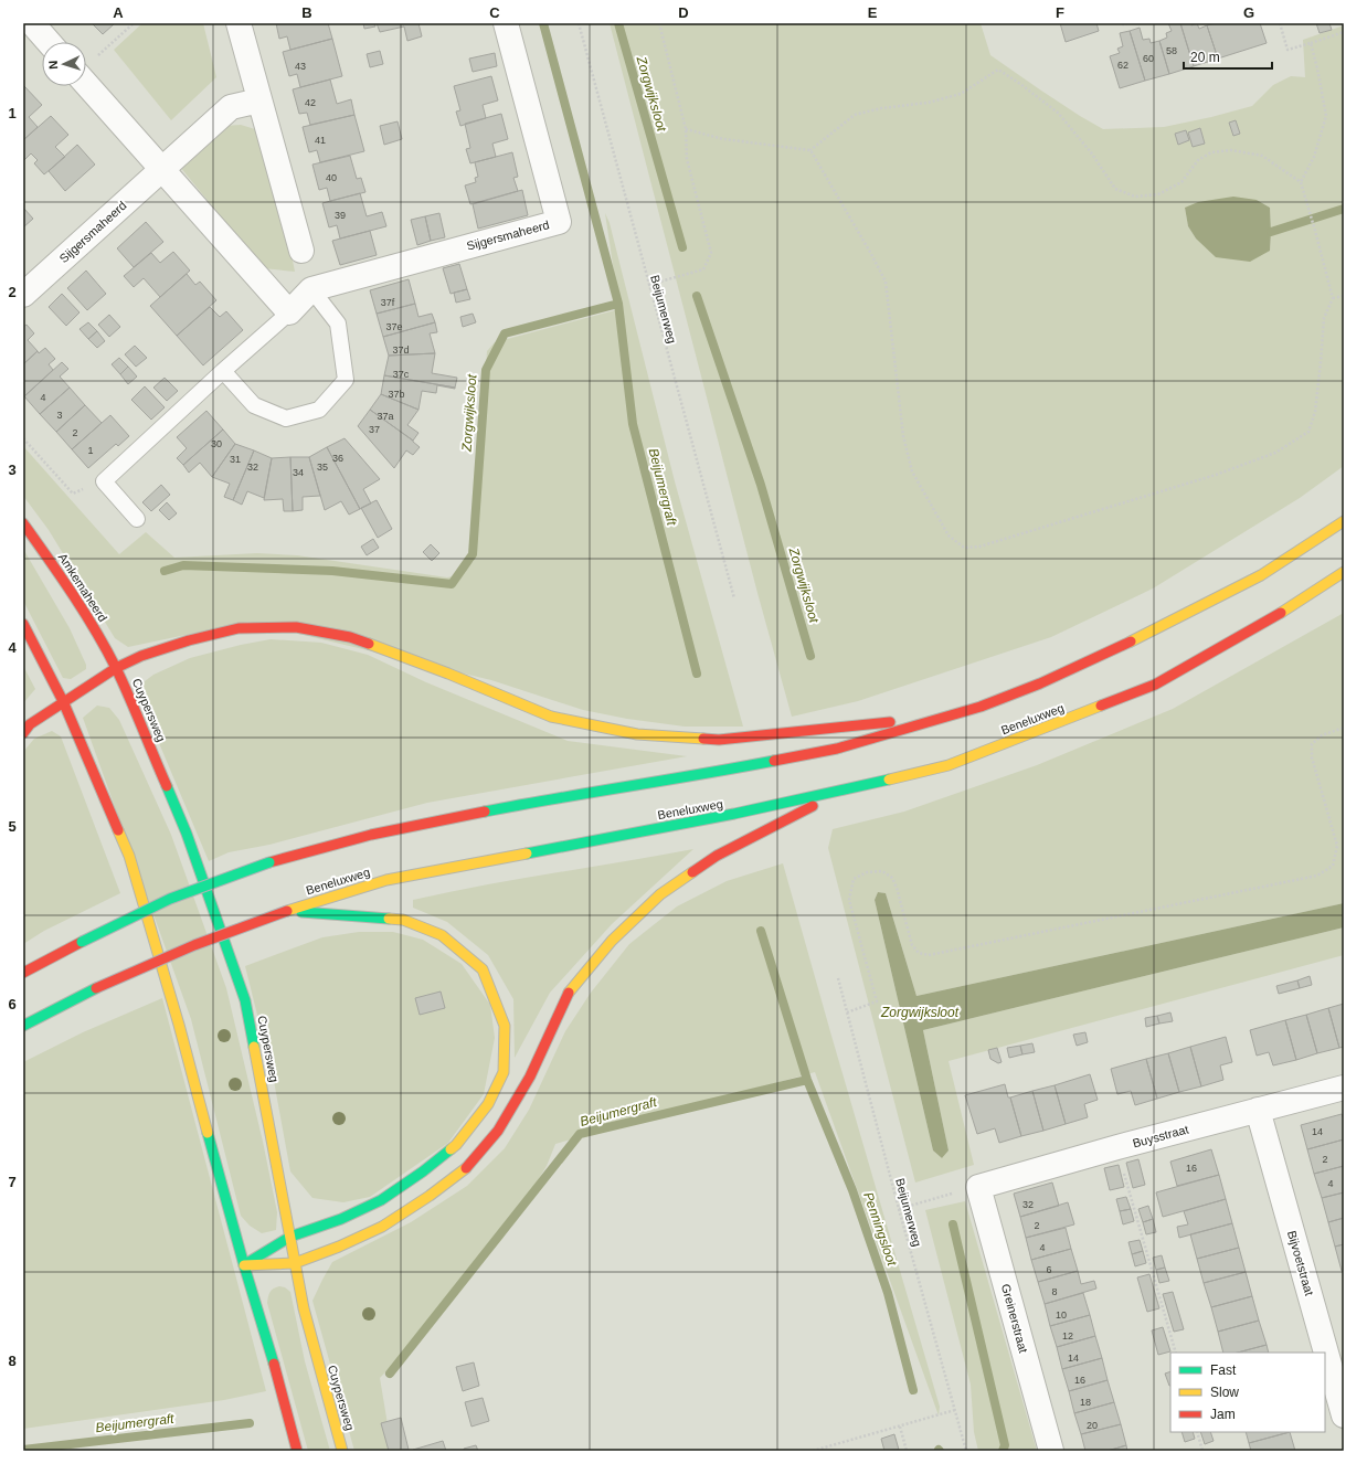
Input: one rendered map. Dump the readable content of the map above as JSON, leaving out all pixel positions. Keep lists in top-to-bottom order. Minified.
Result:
{"streets":{"main road":["Amkemaheerd","Cuypersweg","Beneluxweg"],"street":["Sijgersmaheerd","Buysstraat","Bijvoetstraat","Greinerstraat"],"path":["Beijumerweg"]},"crossings":[["Amkemaheerd","Cuypersweg"],["Buysstraat","Bijvoetstraat"],["Buysstraat","Greinerstraat"]],"water":["Zorgwijksloot","Beijumergraft","Penningsloot"],"house_numbers":["58","60","62","43","42","41","40","39","37f","37e","37d","37c","37b","4","3","37a","37","2","30","1","36","31","32","35","34","14","2","16","4","32","2","4","6","8","10","12","14","16","18","20"],"legend":["Fast","Slow","Jam"],"scale_bar":"20 m","north":"left","grid":{"columns":["A","B","C","D","E","F","G"],"rows":["1","2","3","4","5","6","7","8"]}}
